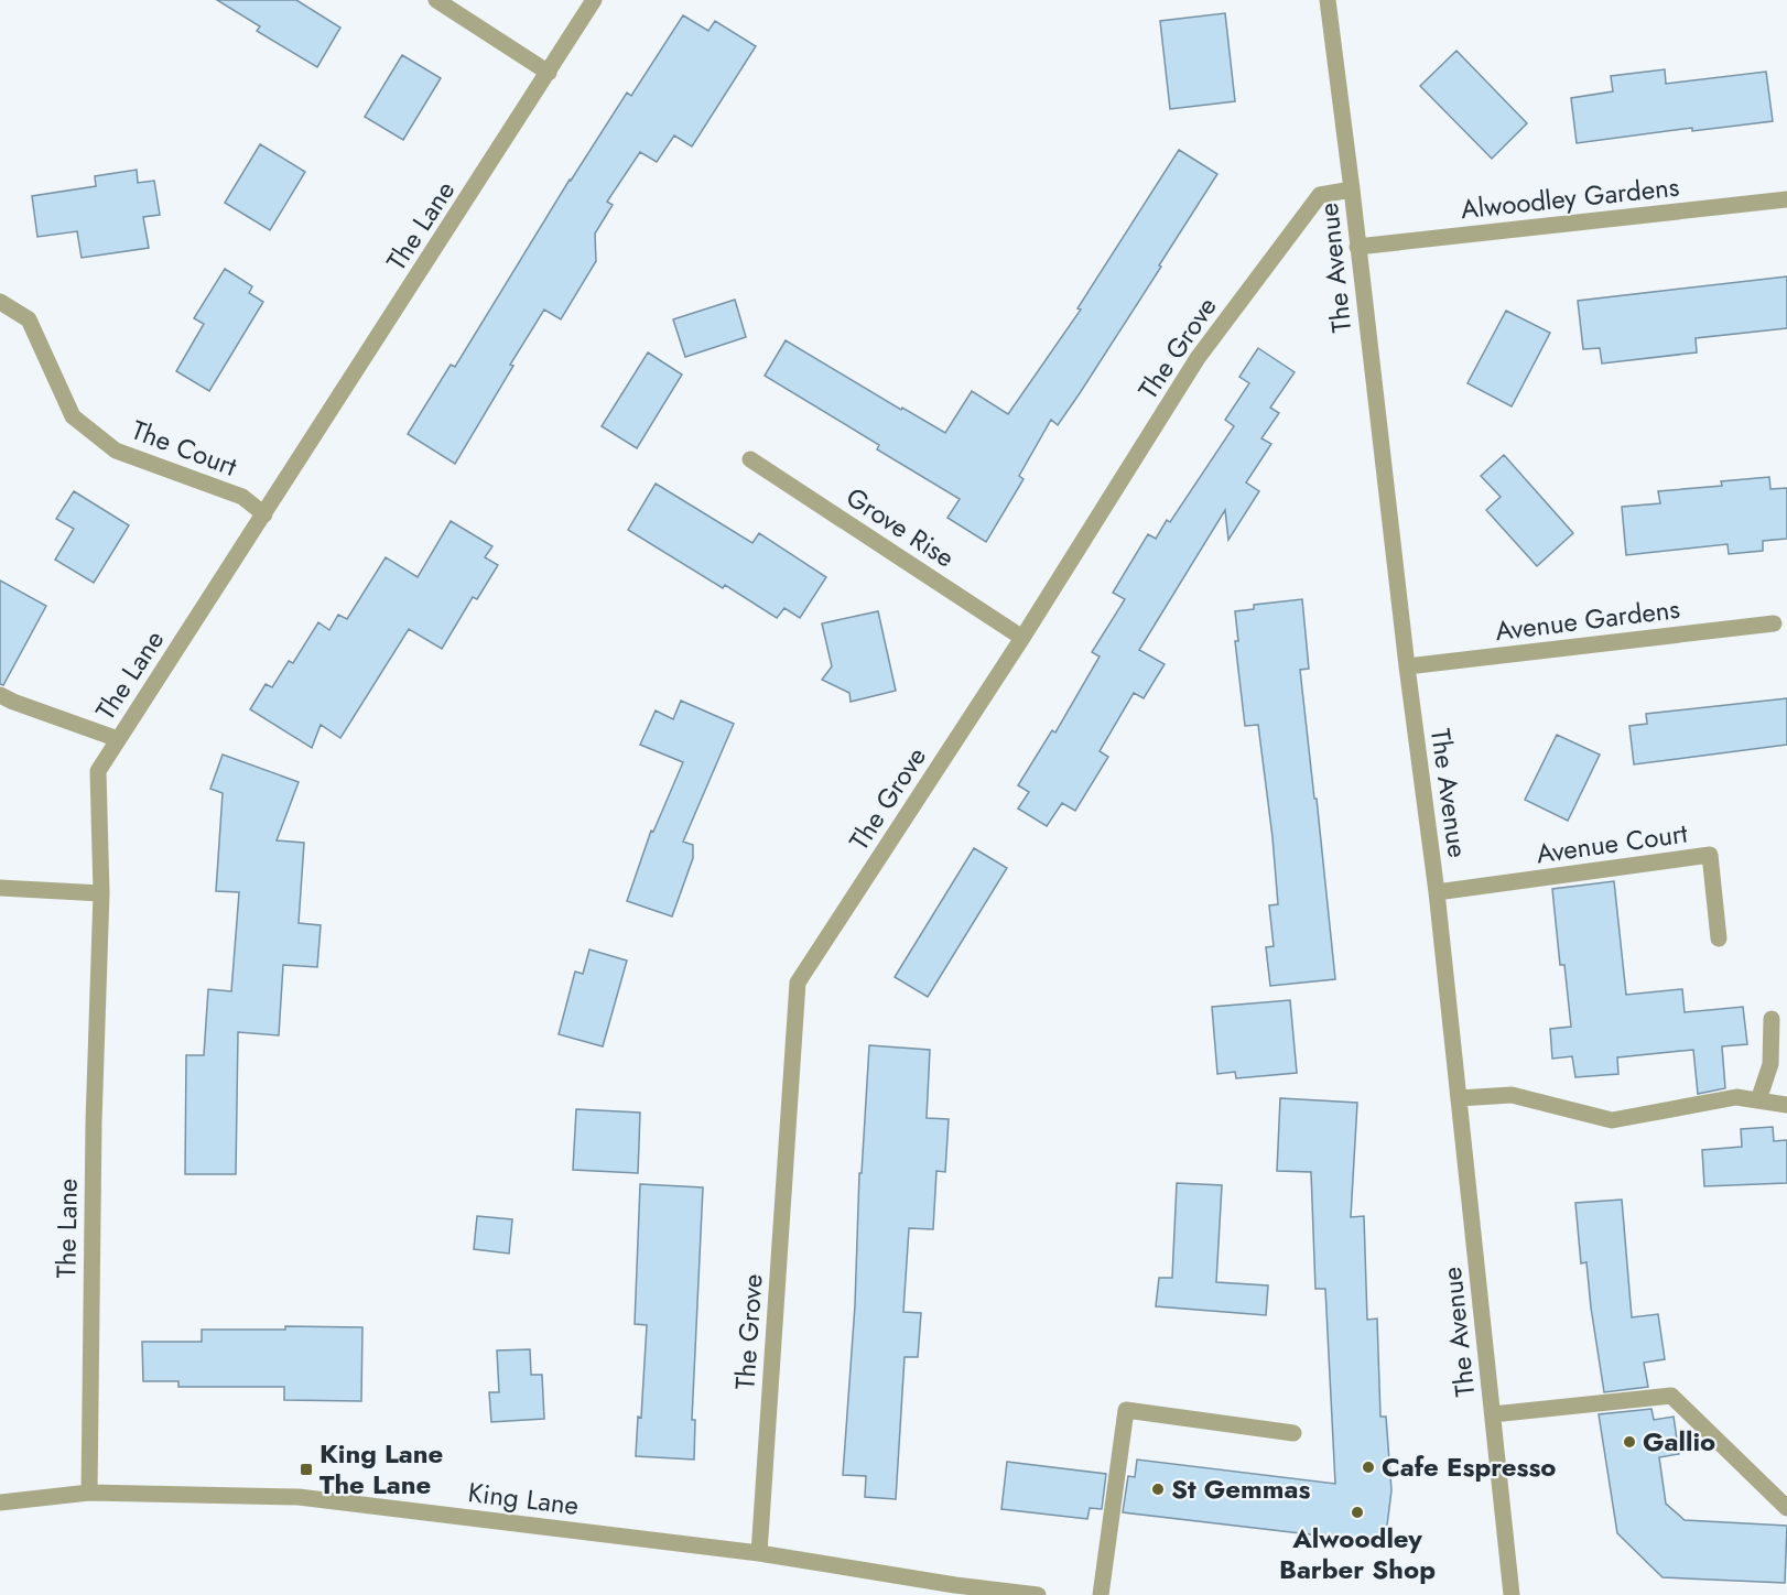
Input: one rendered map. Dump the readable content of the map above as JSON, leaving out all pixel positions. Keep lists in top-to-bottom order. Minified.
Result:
{"streets":{"street":["Alwoodley Gardens","The Lane","The Avenue","The Grove","The Court","Grove Rise","Avenue Gardens","Avenue Court","King Lane"]},"crossings":[["Alwoodley Gardens","The Avenue"],["The Lane","The Court"],["The Lane","King Lane"],["The Avenue","The Grove"],["The Avenue","Avenue Gardens"],["The Avenue","Avenue Court"],["The Grove","Grove Rise"],["The Grove","King Lane"]],"places":{"other":["Gallio","Cafe Espresso","St Gemmas","Alwoodley Barber Shop"],"transit":["King Lane The Lane"]}}
